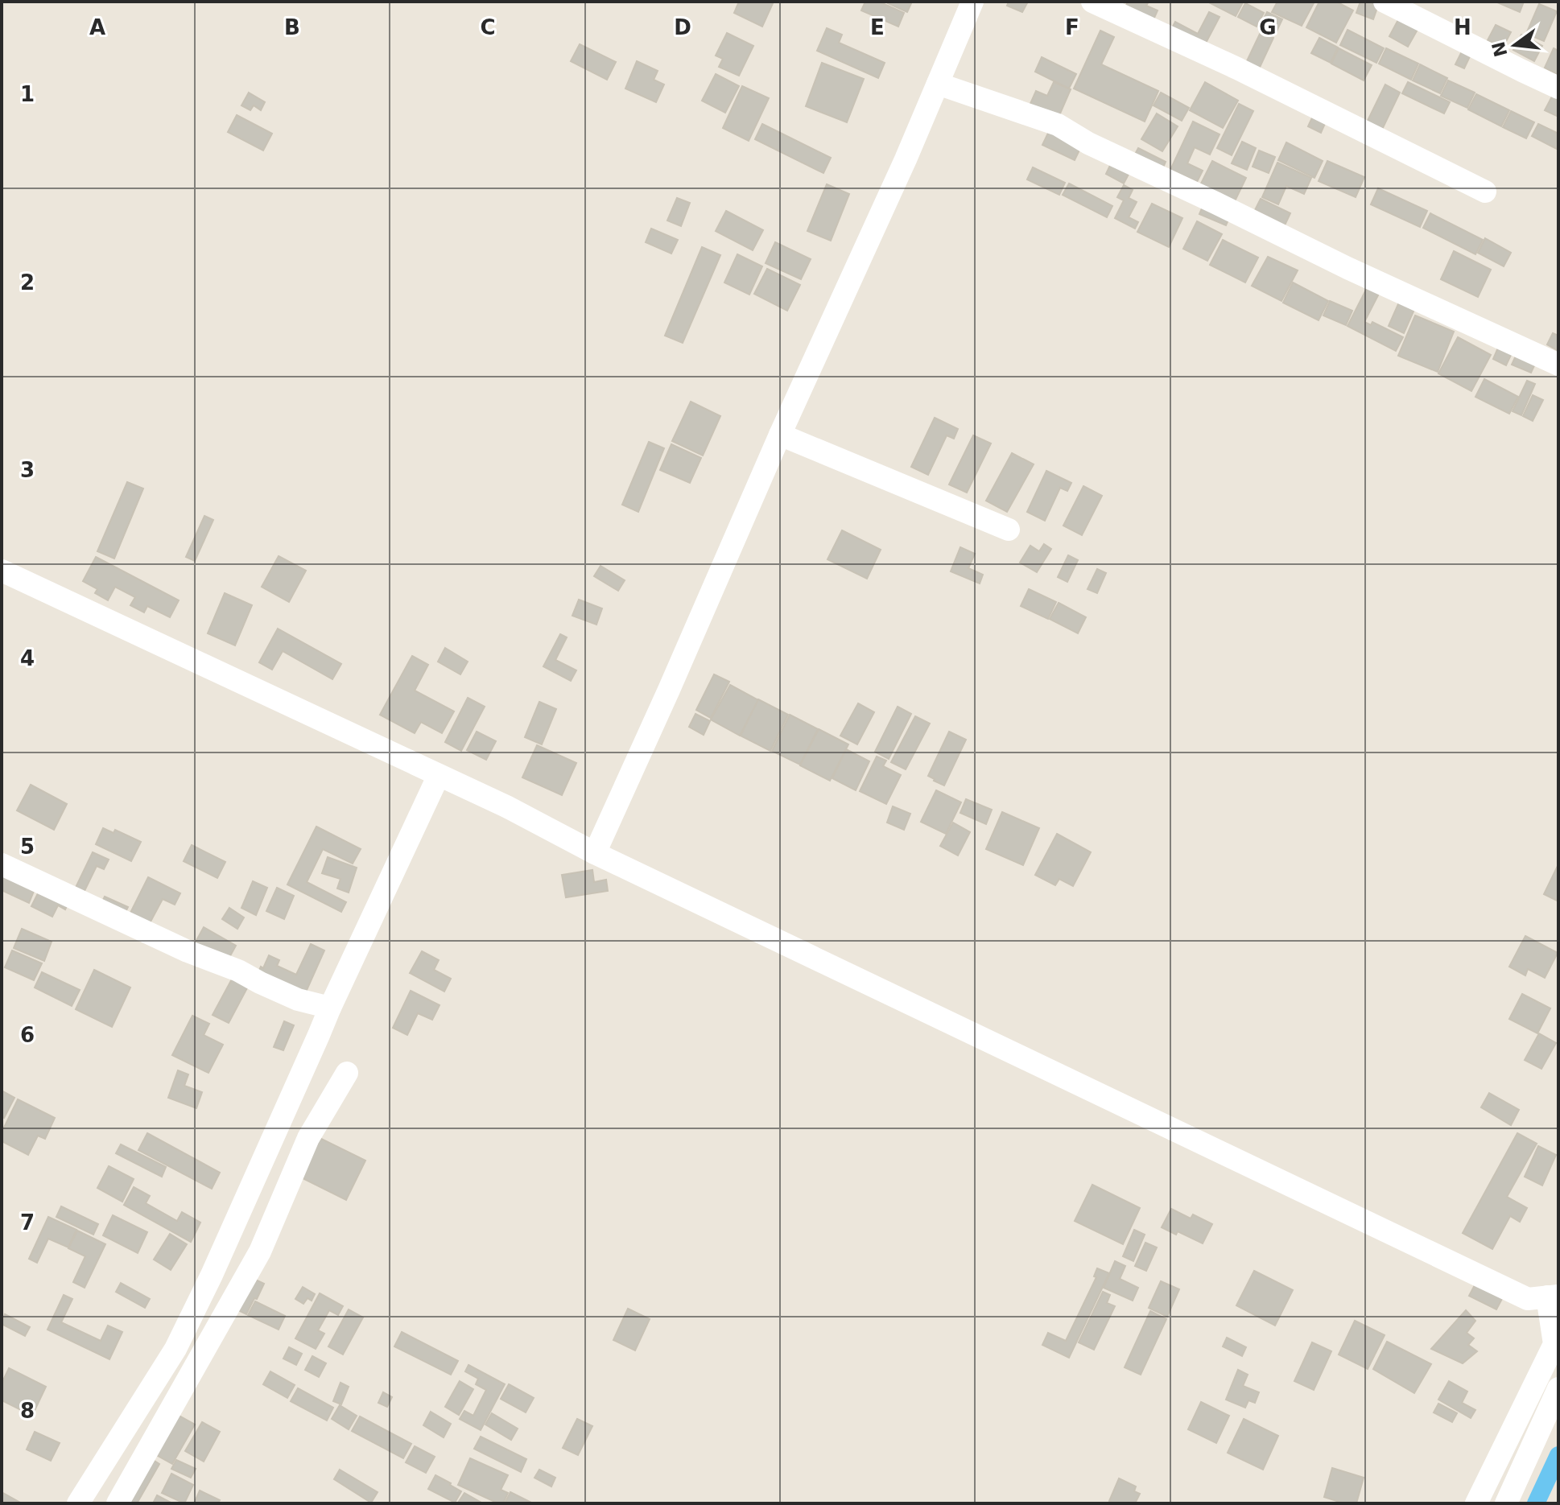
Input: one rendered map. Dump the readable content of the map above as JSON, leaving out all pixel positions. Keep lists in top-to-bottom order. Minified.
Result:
{"north":"left","grid":{"columns":["A","B","C","D","E","F","G","H"],"rows":["1","2","3","4","5","6","7","8"]}}
